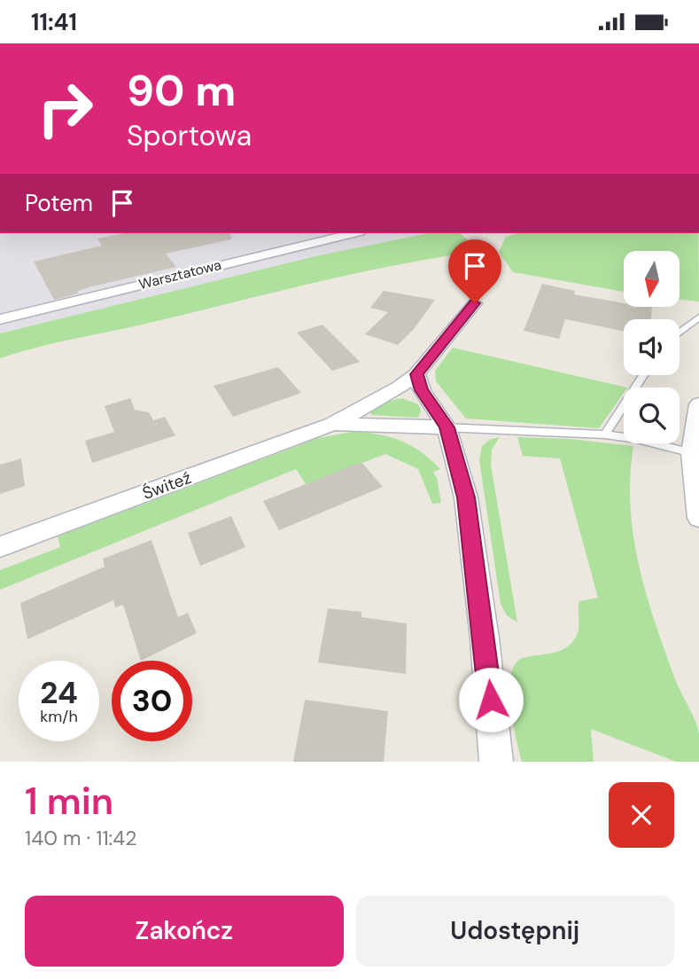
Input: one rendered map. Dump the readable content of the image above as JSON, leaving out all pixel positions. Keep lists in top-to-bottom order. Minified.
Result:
{"streets":{"street":["Warsztatowa","Świteź"]},"north":"bottom","page":{"status":"11:41","turn":["90 m","Sportowa"],"then":"Potem","speed":"24 km/h","limit":"30","heading":["1 min","140 m · 11:42"],"buttons":["Zakończ","Udostępnij"]}}
